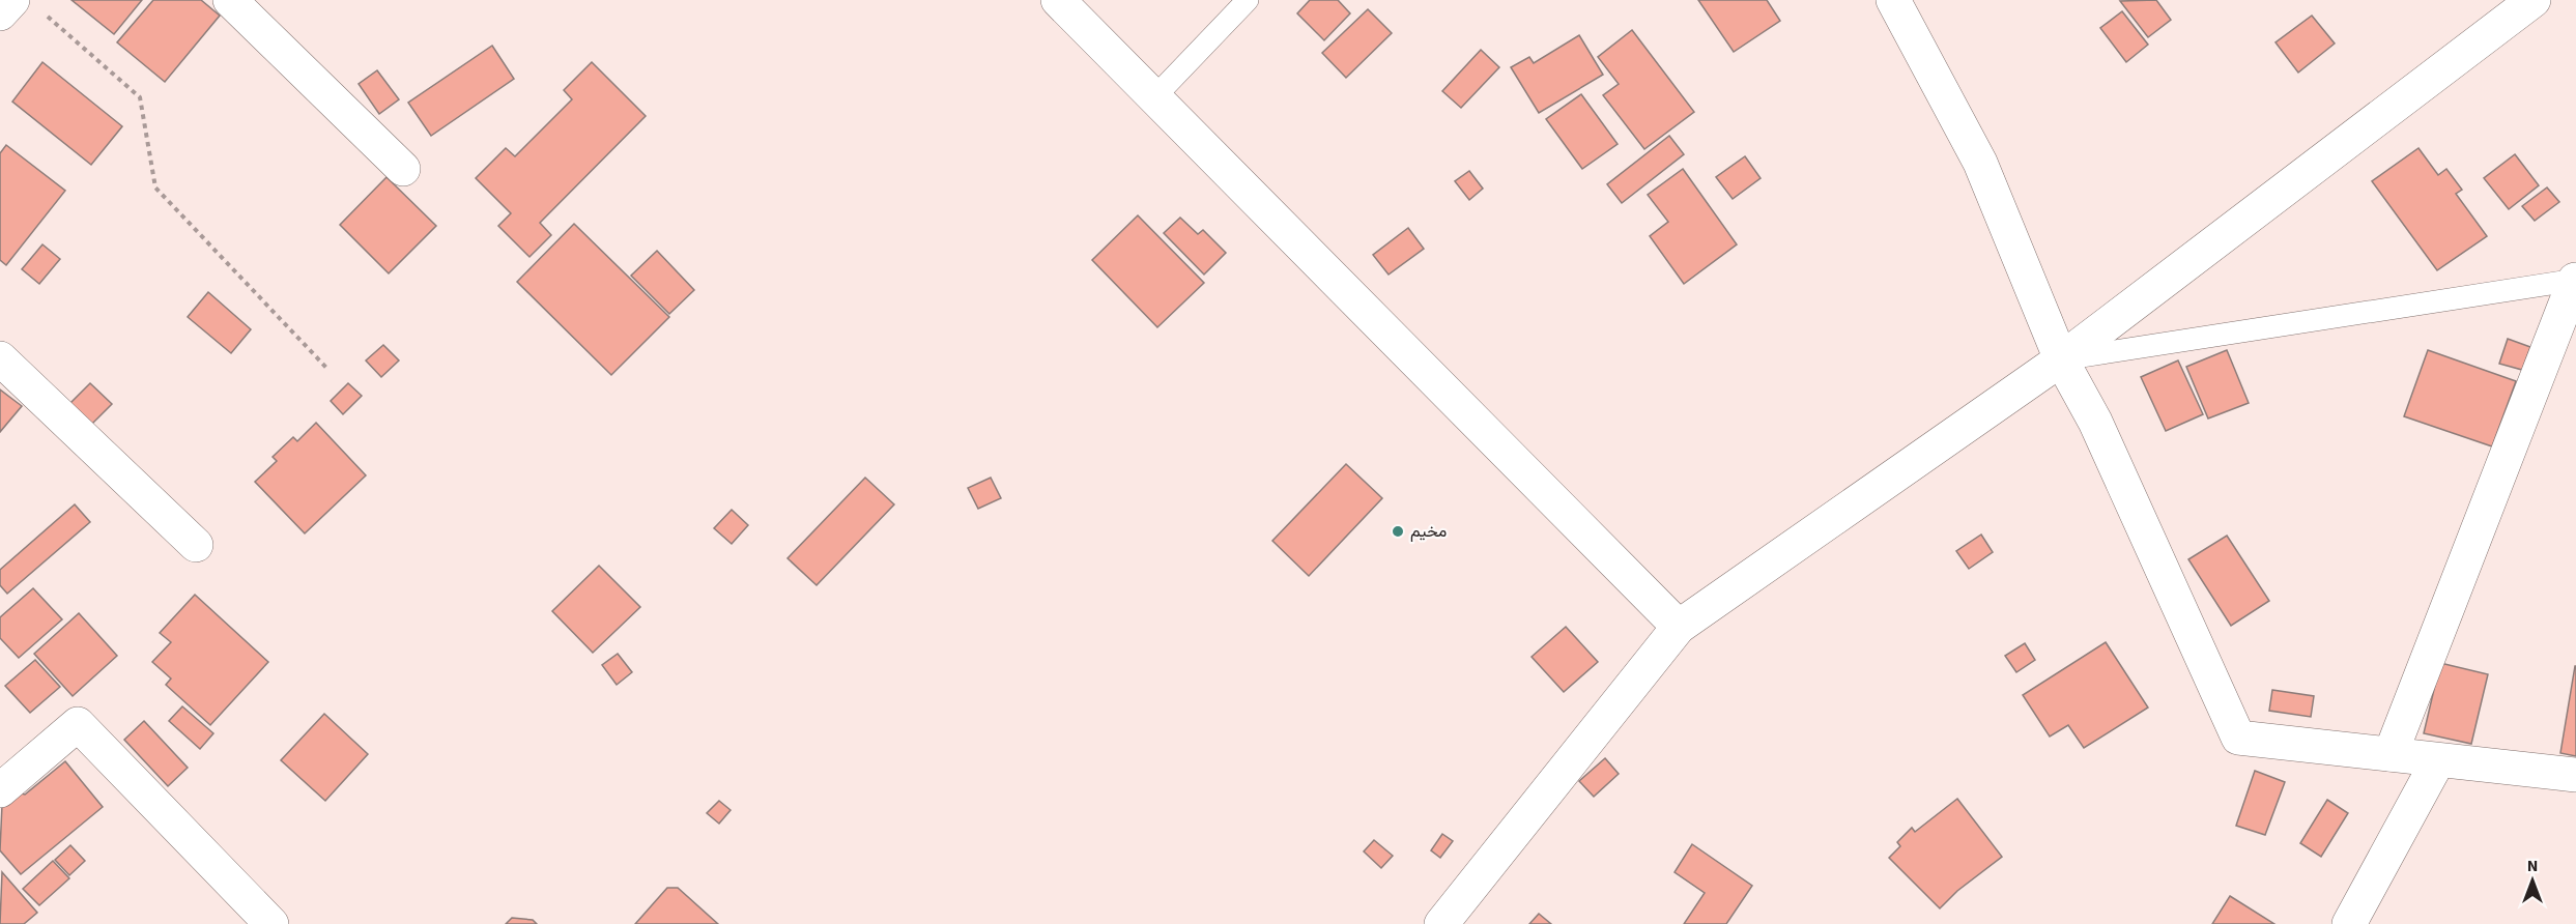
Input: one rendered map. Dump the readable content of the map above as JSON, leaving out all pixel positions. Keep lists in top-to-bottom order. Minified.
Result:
{"places":["مخيم"],"north":"top"}
